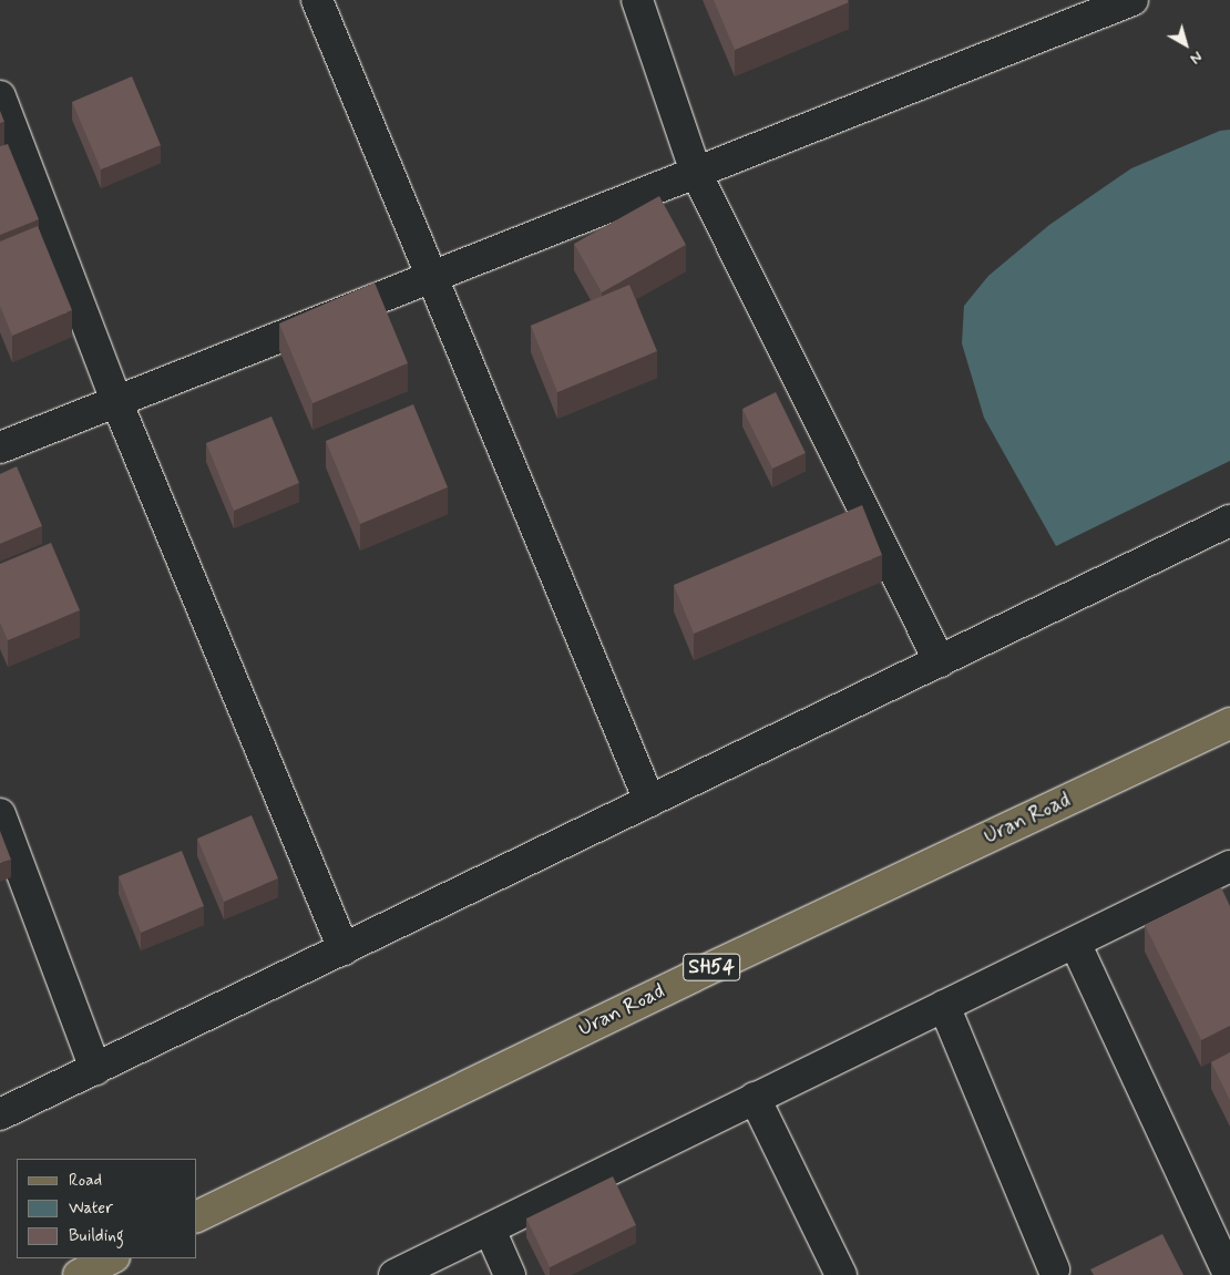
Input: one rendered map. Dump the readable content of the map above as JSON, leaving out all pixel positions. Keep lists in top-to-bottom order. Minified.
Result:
{"streets":{"main road":["Uran Road","SH54"]},"legend":["Road","Water","Building"],"north":"bottom right"}
